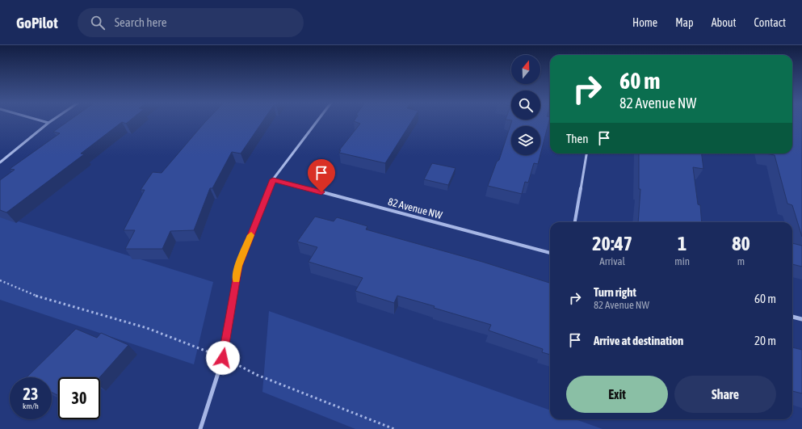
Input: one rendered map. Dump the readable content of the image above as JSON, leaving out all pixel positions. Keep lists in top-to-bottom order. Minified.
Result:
{"streets":{"street":["82 Avenue NW"]},"north":"top","page":{"header":"GoPilot","search":"Search here","nav":["Home","Map","About","Contact"],"turn":["60 m","82 Avenue NW"],"then":"Then","eta":["20:47","Arrival","1","min","80","m"],"list":[{"name":"Turn right","note":"82 Avenue NW","value":"60 m"},{"name":"Arrive at destination","value":"20 m"}],"buttons":["Exit","Share"],"speed":"23 km/h","limit":"30"}}
